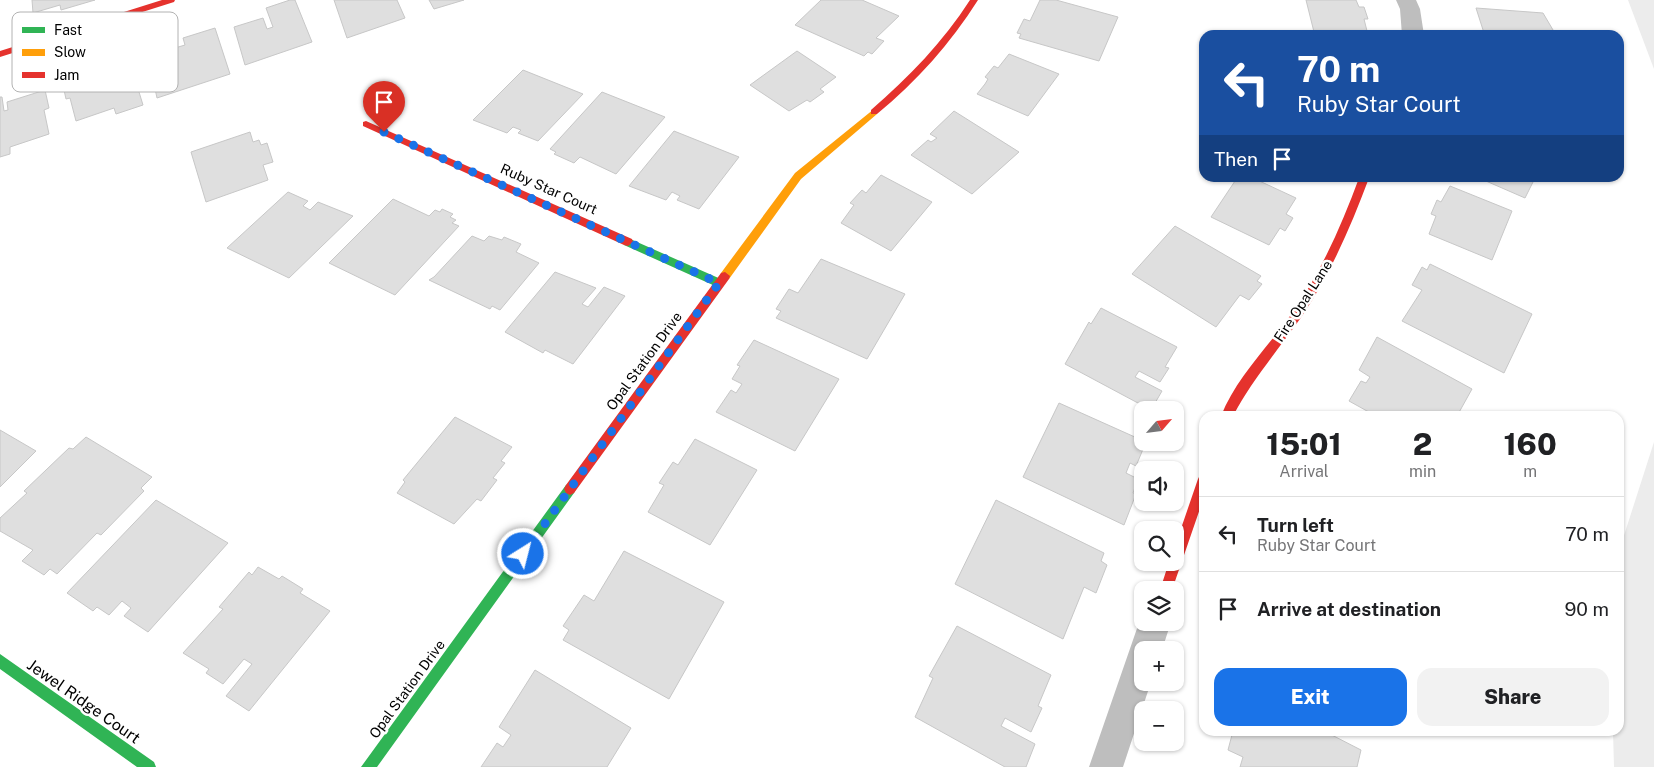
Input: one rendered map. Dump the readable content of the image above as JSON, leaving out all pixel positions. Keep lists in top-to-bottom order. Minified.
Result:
{"streets":{"street":["Ruby Star Court","Fire Opal Lane","Opal Station Drive","Jewel Ridge Court"]},"crossings":[["Ruby Star Court","Opal Station Drive"]],"legend":["Fast","Slow","Jam"],"north":"top right","page":{"turn":["70 m","Ruby Star Court"],"then":"Then","map_buttons":["+","−"],"eta":["15:01","Arrival","2","min","160","m"],"list":[{"name":"Turn left","note":"Ruby Star Court","value":"70 m"},{"name":"Arrive at destination","value":"90 m"}],"buttons":["Exit","Share"]}}
